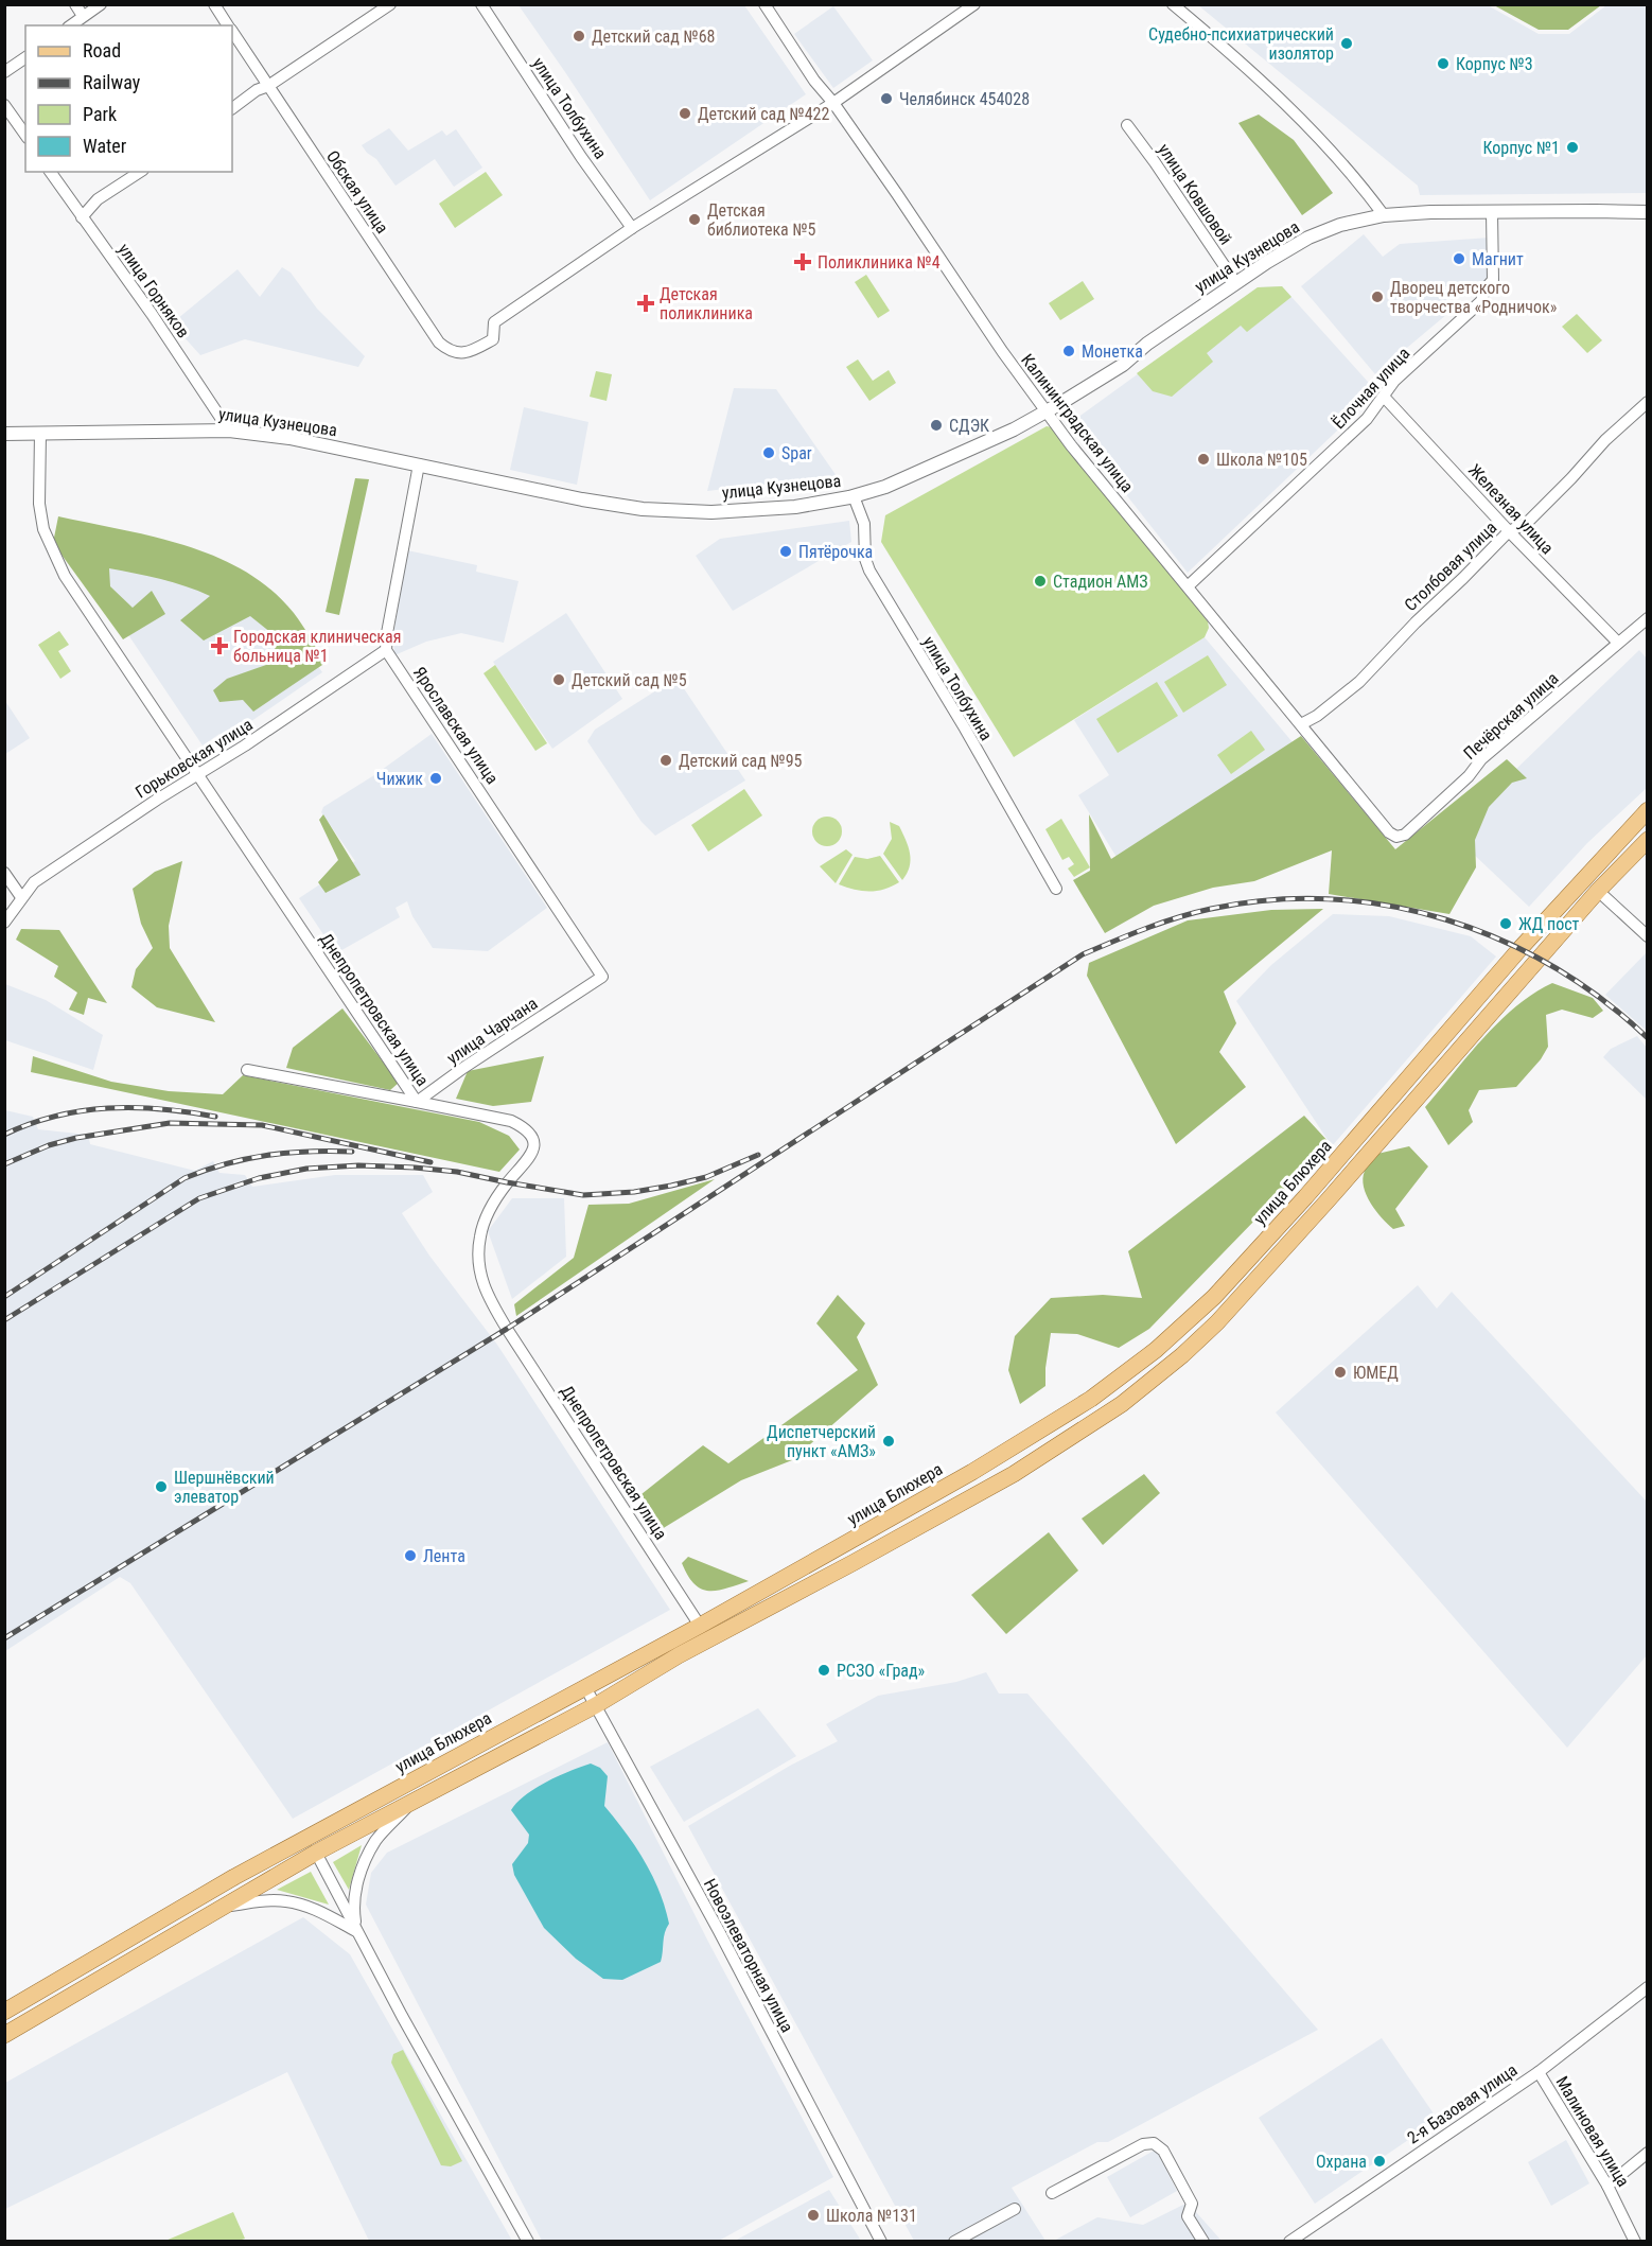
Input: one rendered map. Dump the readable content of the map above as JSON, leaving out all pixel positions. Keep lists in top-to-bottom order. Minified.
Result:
{"streets":{"main road":["улица Блюхера"],"street":["улица Толбухина","Обская улица","улица Ковшовой","улица Кузнецова","улица Горняков","Ёлочная улица","Калининградская улица","Железная улица","Столбовая улица","Печёрская улица","Ярославская улица","Горьковская улица","Днепропетровская улица","улица Чарчана","Новоэлеваторная улица","2-я Базовая улица","Малиновая улица"]},"crossings":[["улица Толбухина","Обская улица"],["улица Толбухина","улица Кузнецова"],["улица Ковшовой","улица Кузнецова"],["улица Кузнецова","улица Горняков"],["улица Кузнецова","Ёлочная улица"],["улица Кузнецова","Калининградская улица"],["улица Кузнецова","Днепропетровская улица"],["Ёлочная улица","Калининградская улица"],["Ёлочная улица","Железная улица"],["Калининградская улица","Столбовая улица"],["Калининградская улица","Печёрская улица"],["Железная улица","Столбовая улица"],["Железная улица","Печёрская улица"],["Ярославская улица","Горьковская улица"],["Ярославская улица","улица Чарчана"],["Горьковская улица","Днепропетровская улица"],["Днепропетровская улица","улица Чарчана"],["Днепропетровская улица","улица Блюхера"],["улица Блюхера","Новоэлеваторная улица"],["2-я Базовая улица","Малиновая улица"]],"places":{"other":["Детский сад №68","Судебно-психиатрический изолятор","Корпус №3","Челябинск 454028","Детский сад №422","Корпус №1","Детская библиотека №5","Магнит","Дворец детского творчества «Родничок»","Монетка","СДЭК","Spar","Школа №105","Пятёрочка","Стадион АМЗ","Детский сад №5","Детский сад №95","Чижик","ЖД пост","ЮМЕД","Диспетчерский пункт «АМЗ»","Шершнёвский элеватор","Лента","РСЗО «Град»","Охрана","Школа №131"],"health":["Поликлиника №4","Детская поликлиника","Городская клиническая больница №1"]},"legend":["Road","Railway","Park","Water"]}
